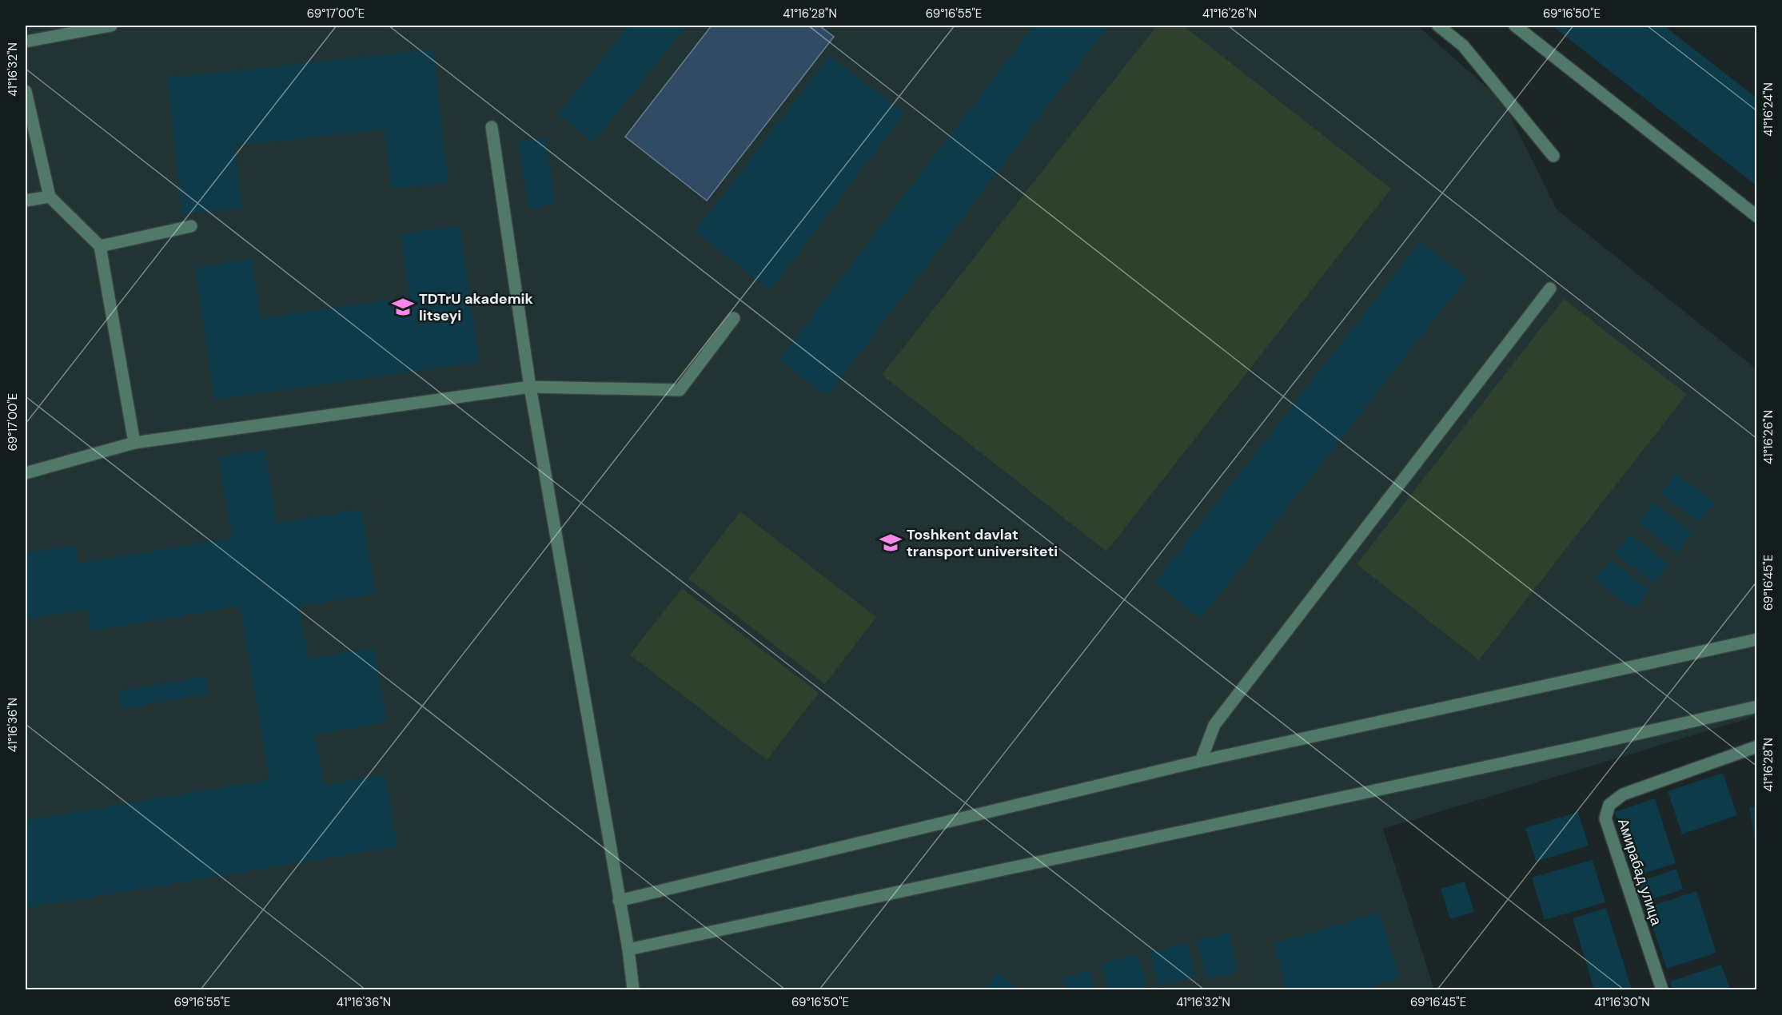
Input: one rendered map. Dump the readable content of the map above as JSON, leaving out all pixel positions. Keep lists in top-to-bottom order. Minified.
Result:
{"streets":{"street":["Амирабад улица"]},"places":{"school or university":["TDTrU akademik litseyi","Toshkent davlat transport universiteti"]},"coordinates":["69°17'00\"E","41°16'28\"N","69°16'55\"E","41°16'26\"N","69°16'50\"E","41°16'32\"N","41°16'24\"N","69°16'45\"E","41°16'36\"N","41°16'30\"N"]}
